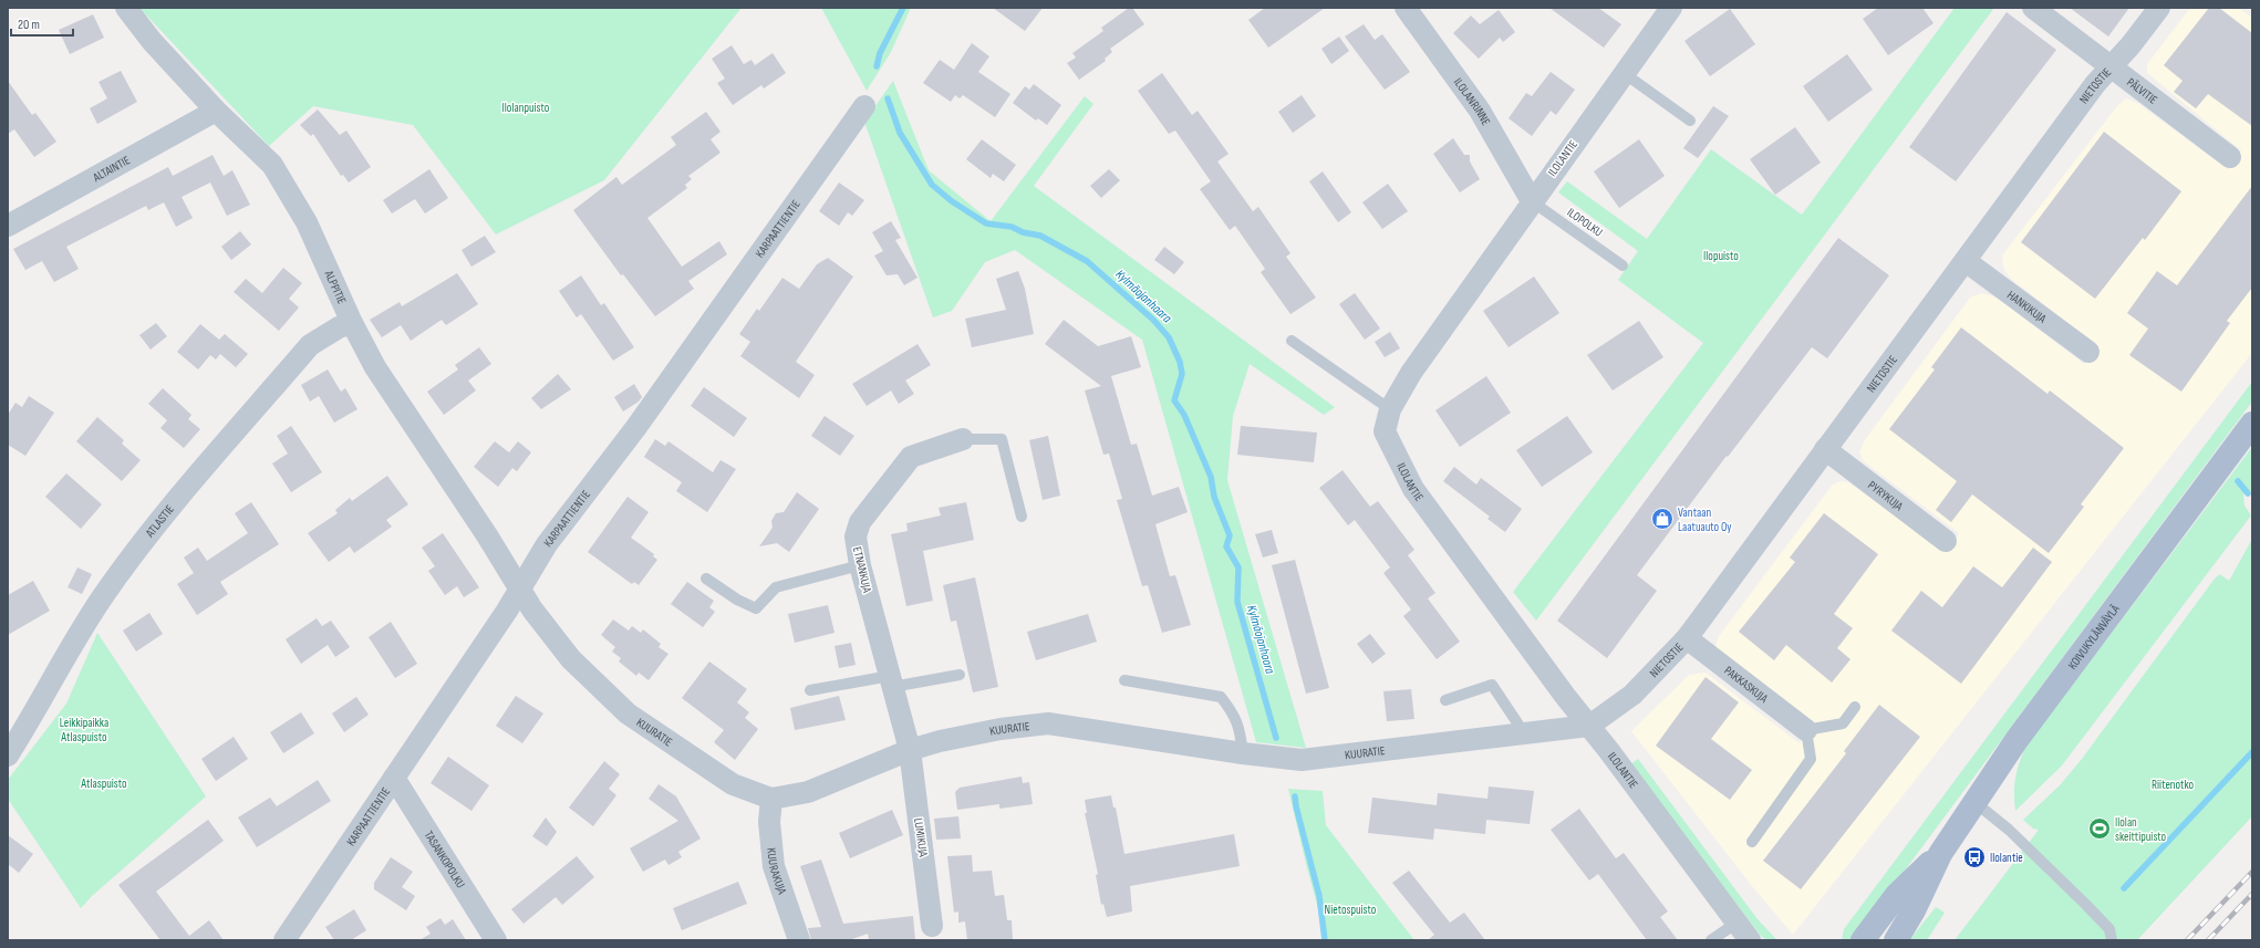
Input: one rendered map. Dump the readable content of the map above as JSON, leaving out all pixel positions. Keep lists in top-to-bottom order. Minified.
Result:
{"streets":{"main road":["KOIVUKYLÄNVÄYLÄ"],"street":["NIETOSTIE","PÄLVITIE","ILOLANRINNE","ILOLANTIE","ALTAINTIE","KARPAATTIENTIE","ALPPITIE","HANKIKUJA","PYRYKUJA","ATLASTIE","ETNANKUJA","PAKKASKUJA","KUURATIE","LUMIKUJA","TASANKOPOLKU","KUURAKUJA"],"lane":["ILOPOLKU"]},"crossings":[["NIETOSTIE","PÄLVITIE"],["NIETOSTIE","ILOLANTIE"],["NIETOSTIE","HANKIKUJA"],["NIETOSTIE","PYRYKUJA"],["NIETOSTIE","PAKKASKUJA"],["NIETOSTIE","KUURATIE"],["ILOLANRINNE","ILOLANTIE"],["ILOLANRINNE","ILOPOLKU"],["ILOLANTIE","ILOPOLKU"],["ILOLANTIE","KUURATIE"],["ALTAINTIE","ALPPITIE"],["KARPAATTIENTIE","ALPPITIE"],["KARPAATTIENTIE","KUURATIE"],["KARPAATTIENTIE","TASANKOPOLKU"],["ALPPITIE","ATLASTIE"],["ALPPITIE","KUURATIE"],["ETNANKUJA","KUURATIE"],["ETNANKUJA","LUMIKUJA"],["KUURATIE","LUMIKUJA"],["KUURATIE","KUURAKUJA"]],"water":["Kylmäojanhaara"],"parks":["Ilolanpuisto","Ilopuisto","Leikkipaikka Atlaspuisto","Atlaspuisto","Riitenotko","Nietospuisto"],"places":{"shop":["Vantaan Laatuauto Oy"],"sports":["Ilolan skeittipuisto"],"bus stop":["Ilolantie"]},"scale_bar":"20 m"}
